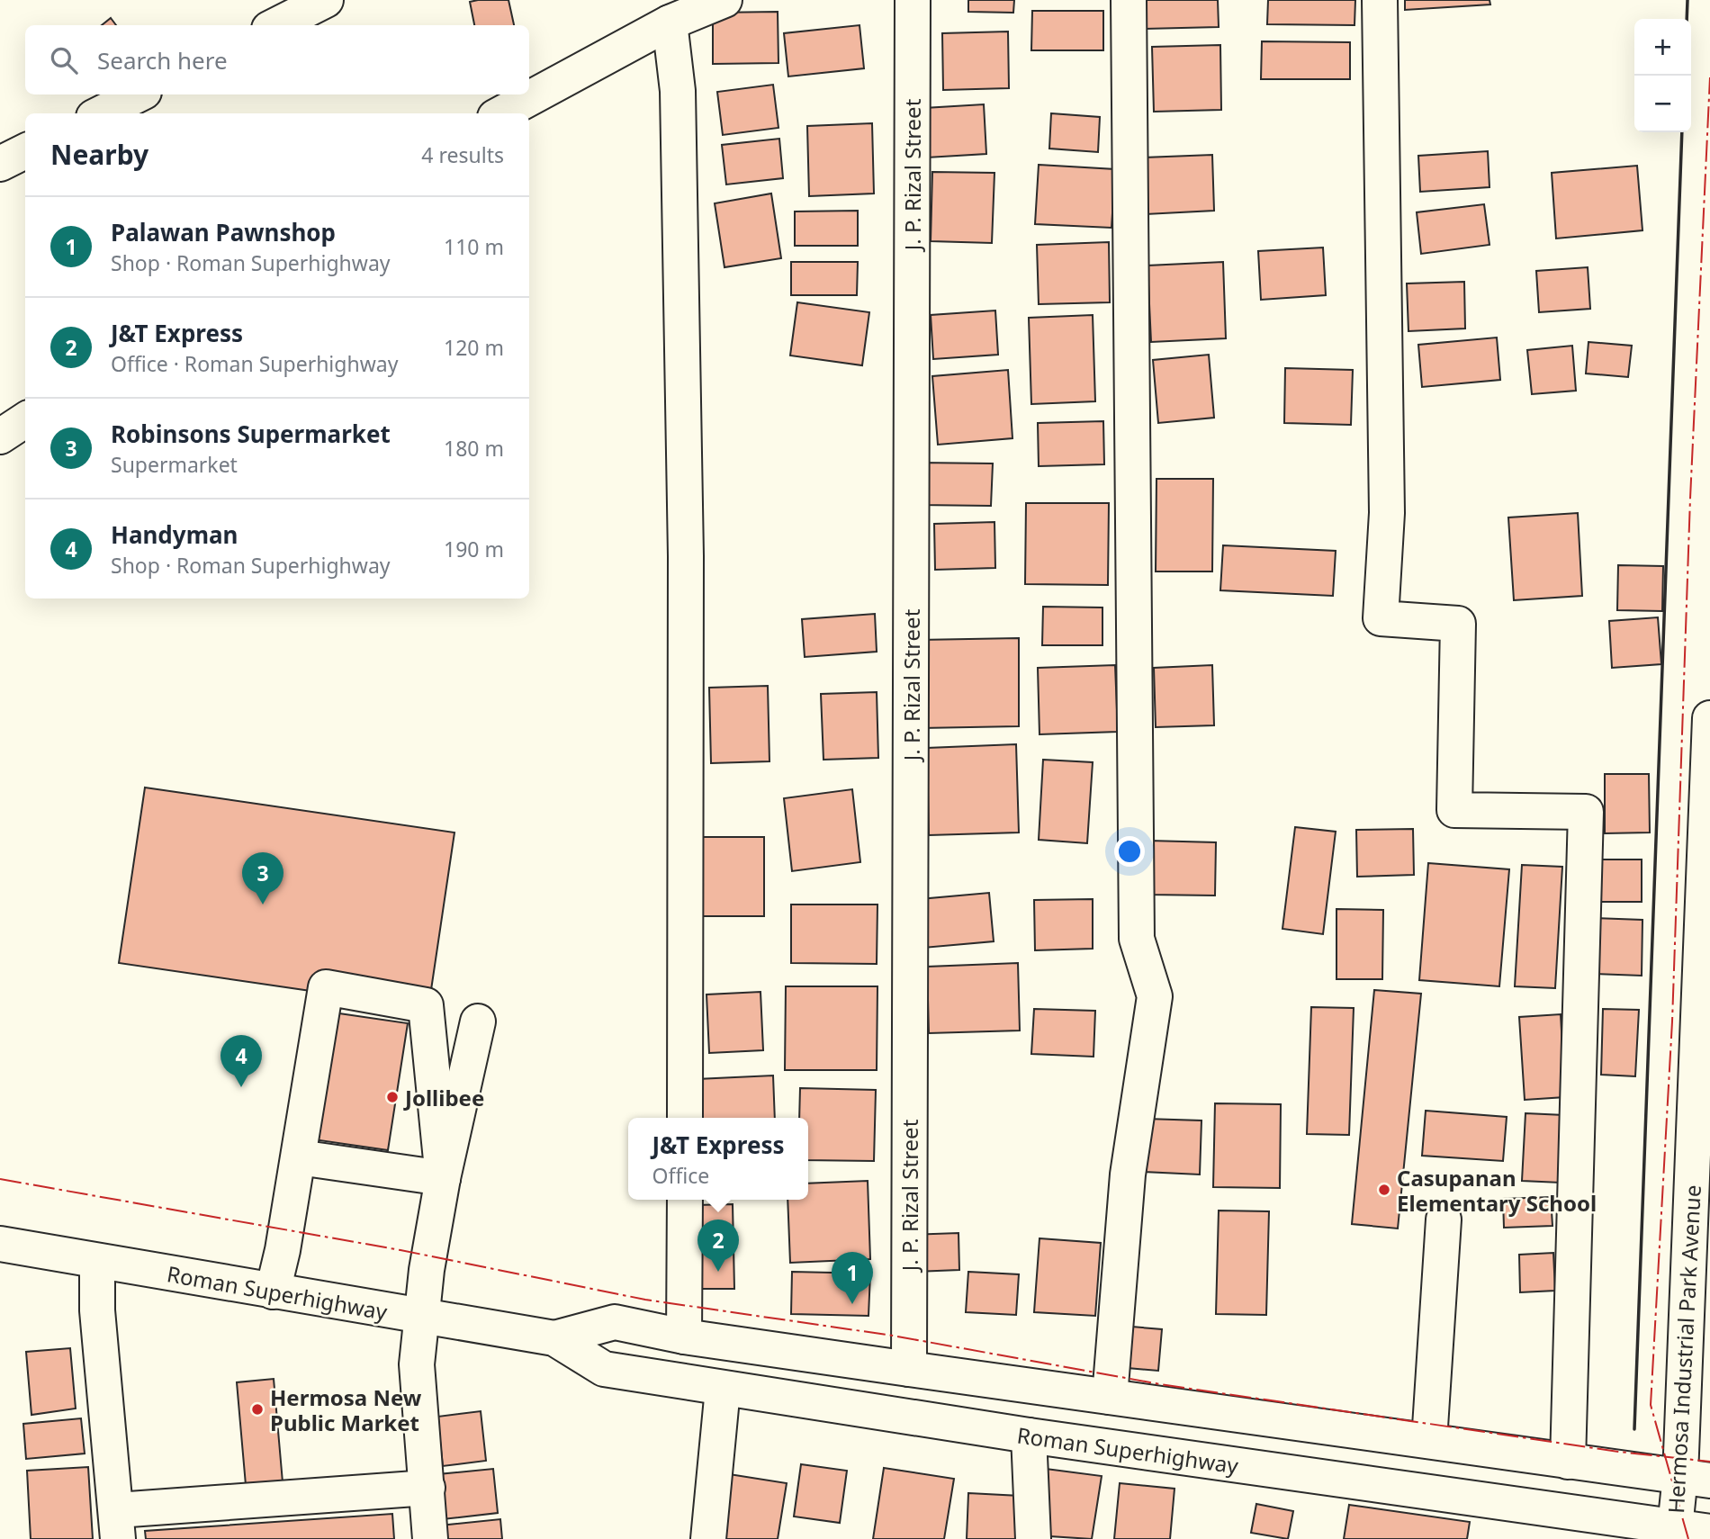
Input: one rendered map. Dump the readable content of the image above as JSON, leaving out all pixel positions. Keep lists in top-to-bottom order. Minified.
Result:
{"streets":{"street":["J. P. Rizal Street","Roman Superhighway","Hermosa Industrial Park Avenue"]},"crossings":[["J. P. Rizal Street","Roman Superhighway"],["Roman Superhighway","Hermosa Industrial Park Avenue"]],"places":["Jollibee","Casupanan Elementary School","Hermosa New Public Market"],"page":{"map_buttons":["+","−"],"search":"Search here","heading":["Nearby","4 results"],"list":[{"mark":"1","name":"Palawan Pawnshop","note":"Shop · Roman Superhighway","value":"110 m"},{"mark":"2","name":"J&T Express","note":"Office · Roman Superhighway","value":"120 m"},{"mark":"3","name":"Robinsons Supermarket","note":"Supermarket","value":"180 m"},{"mark":"4","name":"Handyman","note":"Shop · Roman Superhighway","value":"190 m"}],"pins":["3","4","2","1"],"popup":["J&T Express","Office"]}}
